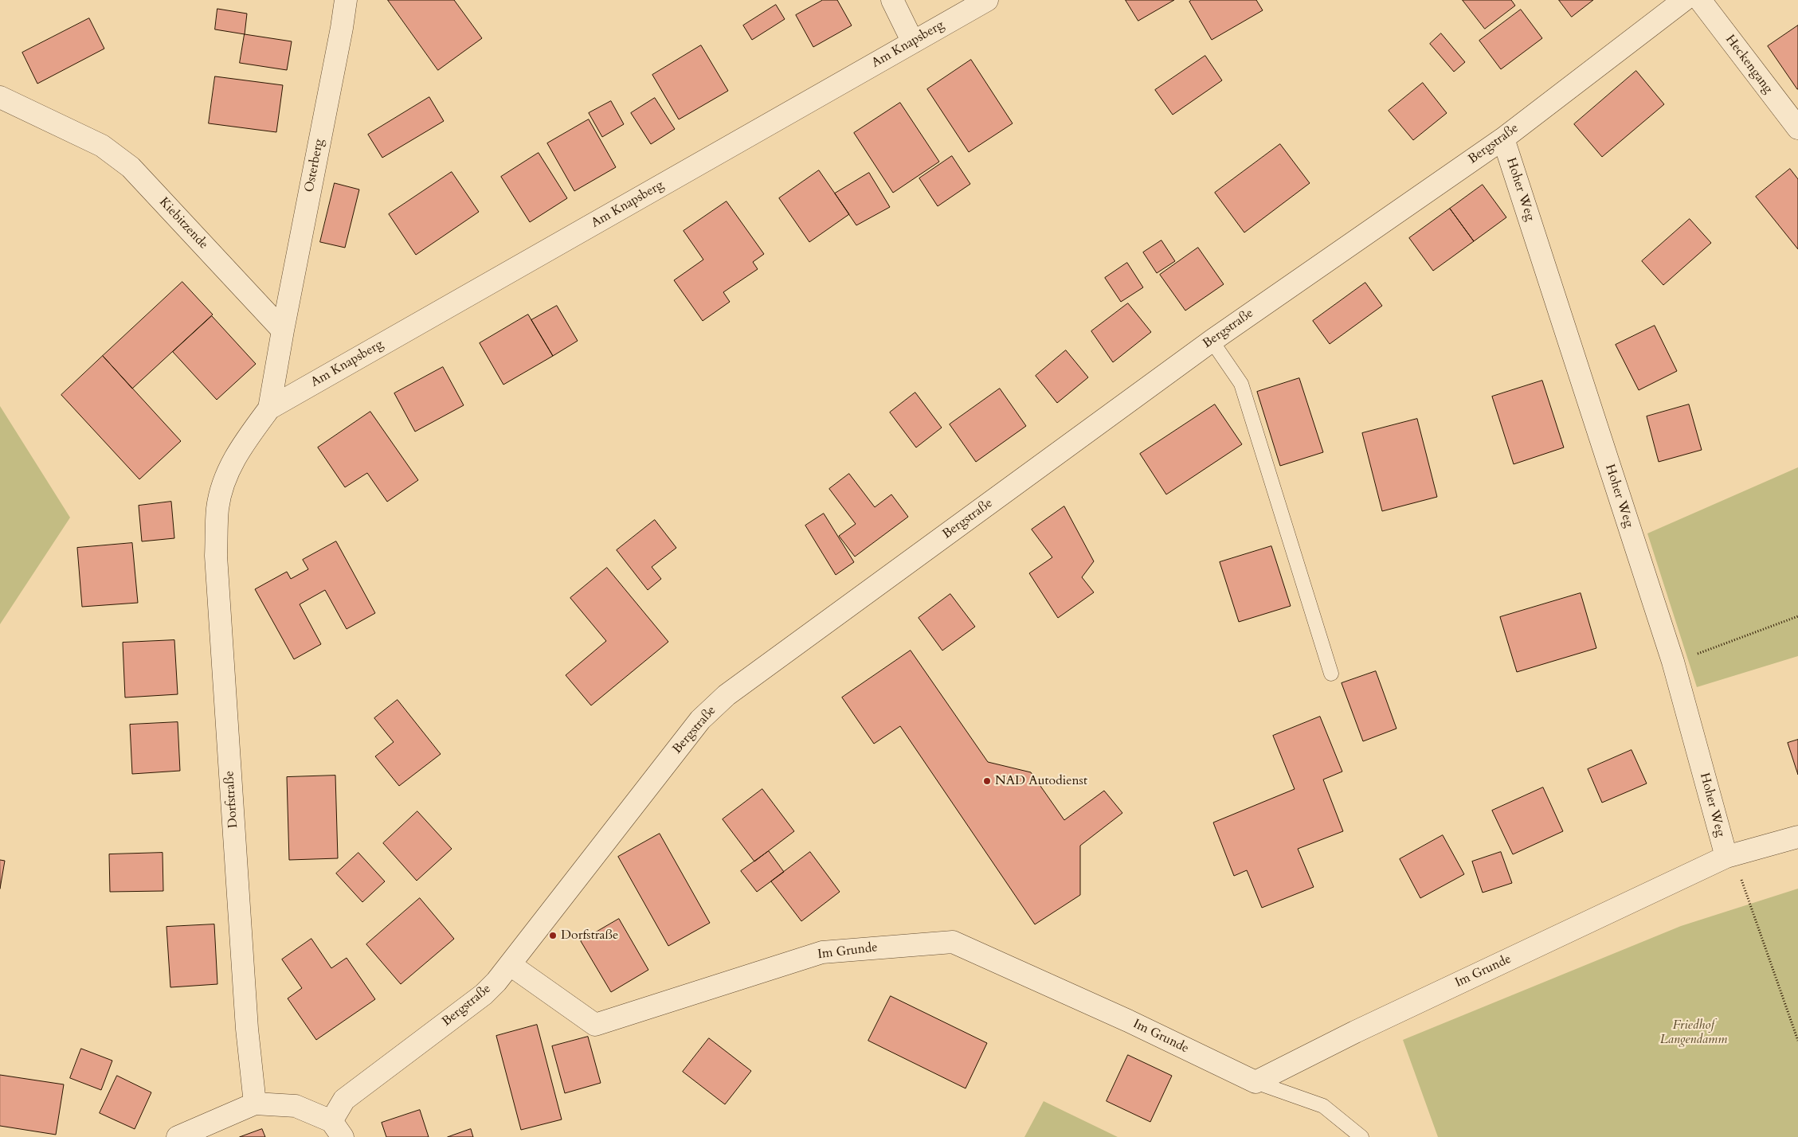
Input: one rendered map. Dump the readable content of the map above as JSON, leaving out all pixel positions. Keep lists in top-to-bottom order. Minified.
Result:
{"streets":{"street":["Am Knapsberg","Heckengang","Bergstraße","Osterberg","Hoher Weg","Kiebitzende","Dorfstraße","Im Grunde"]},"crossings":[["Am Knapsberg","Dorfstraße"],["Bergstraße","Hoher Weg"],["Bergstraße","Im Grunde"],["Osterberg","Kiebitzende"],["Hoher Weg","Im Grunde"]],"parks":["Friedhof Langendamm"],"places":["NAD Autodienst","Dorfstraße"]}
